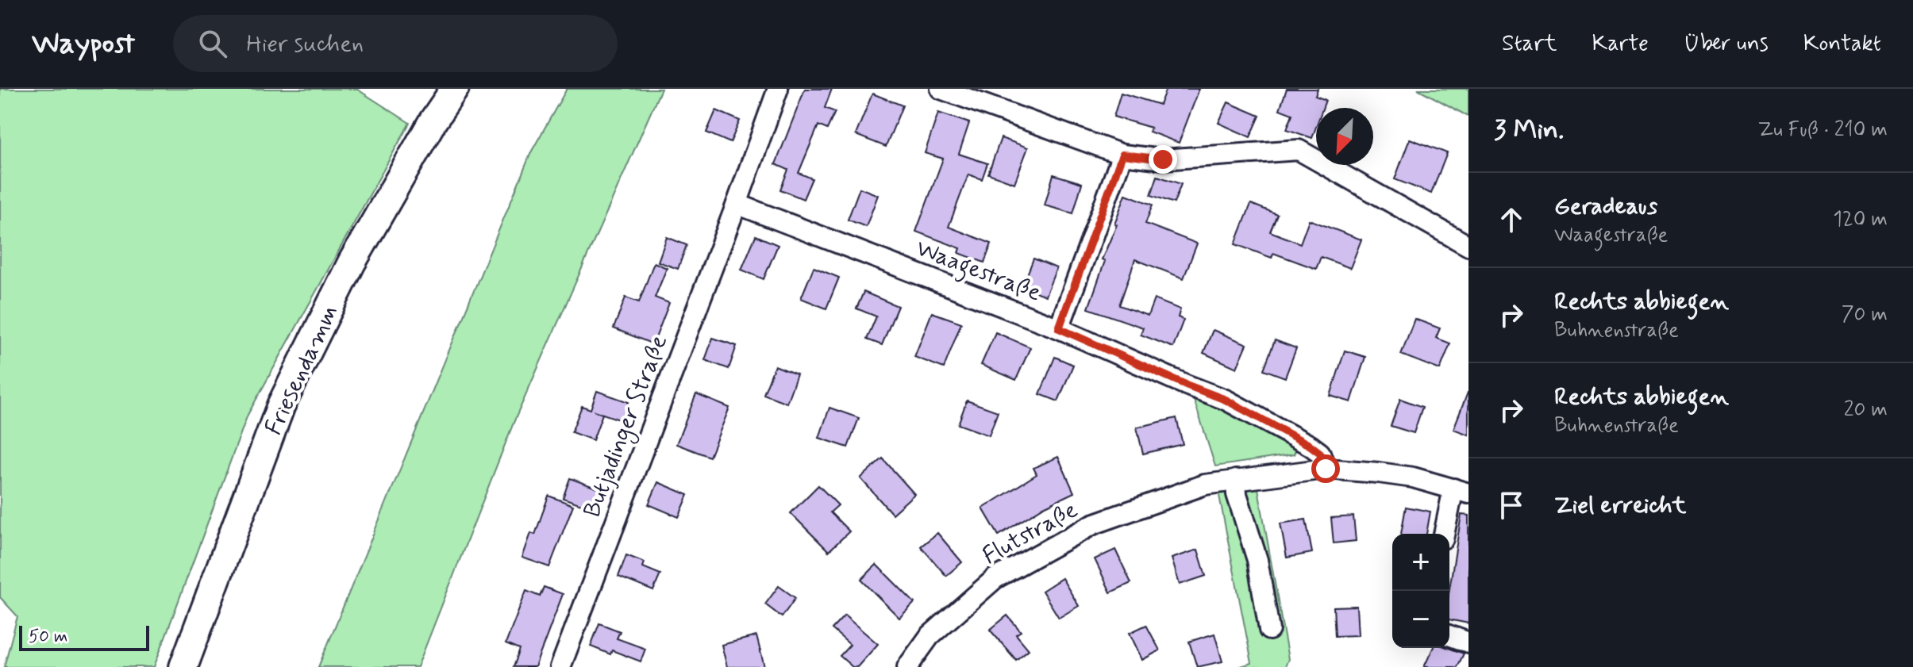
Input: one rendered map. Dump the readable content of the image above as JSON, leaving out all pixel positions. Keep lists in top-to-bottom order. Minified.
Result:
{"streets":{"main road":["Friesendamm"],"street":["Waagestraße","Butjadinger Straße","Flutstraße"]},"crossings":[["Waagestraße","Butjadinger Straße"]],"scale_bar":"50 m","north":"bottom left","page":{"header":"Waypost","search":"Hier suchen","nav":["Start","Karte","Über uns","Kontakt"],"heading":["3 Min.","Zu Fuß · 210 m"],"list":[["Geradeaus","Waagestraße","120 m"],["Rechts abbiegen","Buhnenstraße","70 m"],["Rechts abbiegen","Buhnenstraße","20 m"],"Ziel erreicht"],"map_buttons":["+","−"],"scale":"50 m"}}
